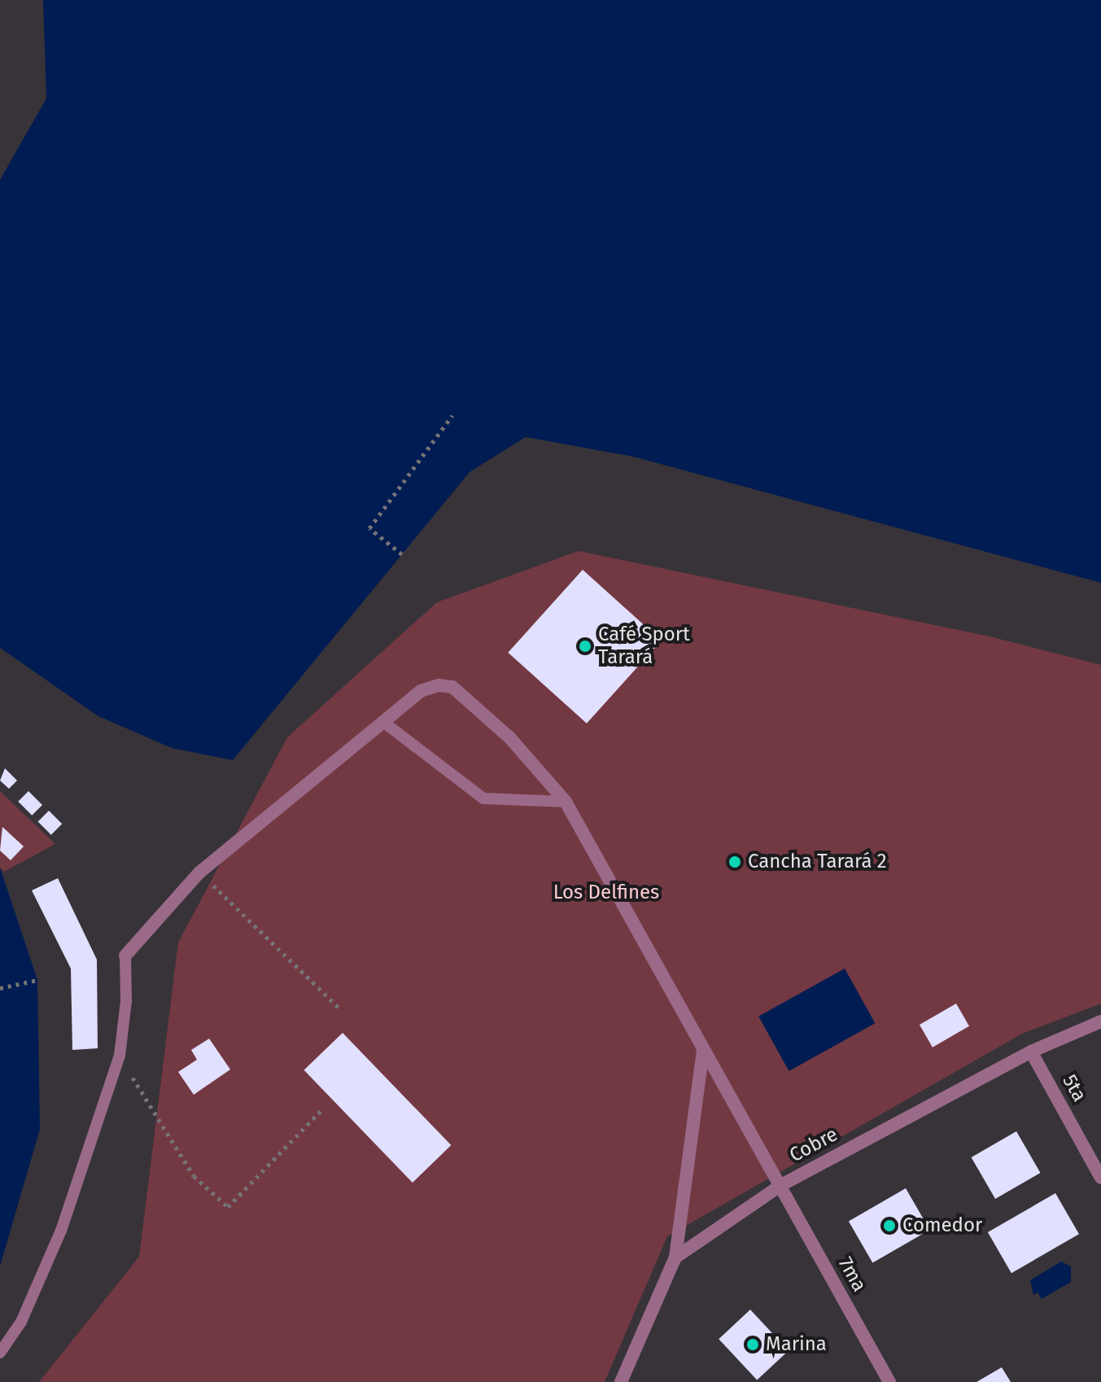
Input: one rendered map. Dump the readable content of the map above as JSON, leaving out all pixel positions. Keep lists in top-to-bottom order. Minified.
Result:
{"streets":{"street":["5ta","Cobre","7ma"]},"crossings":[["5ta","Cobre"],["Cobre","7ma"]],"parks":["Los Delfines"],"places":["Café Sport Tarará","Cancha Tarará 2","Comedor","Marina"]}
